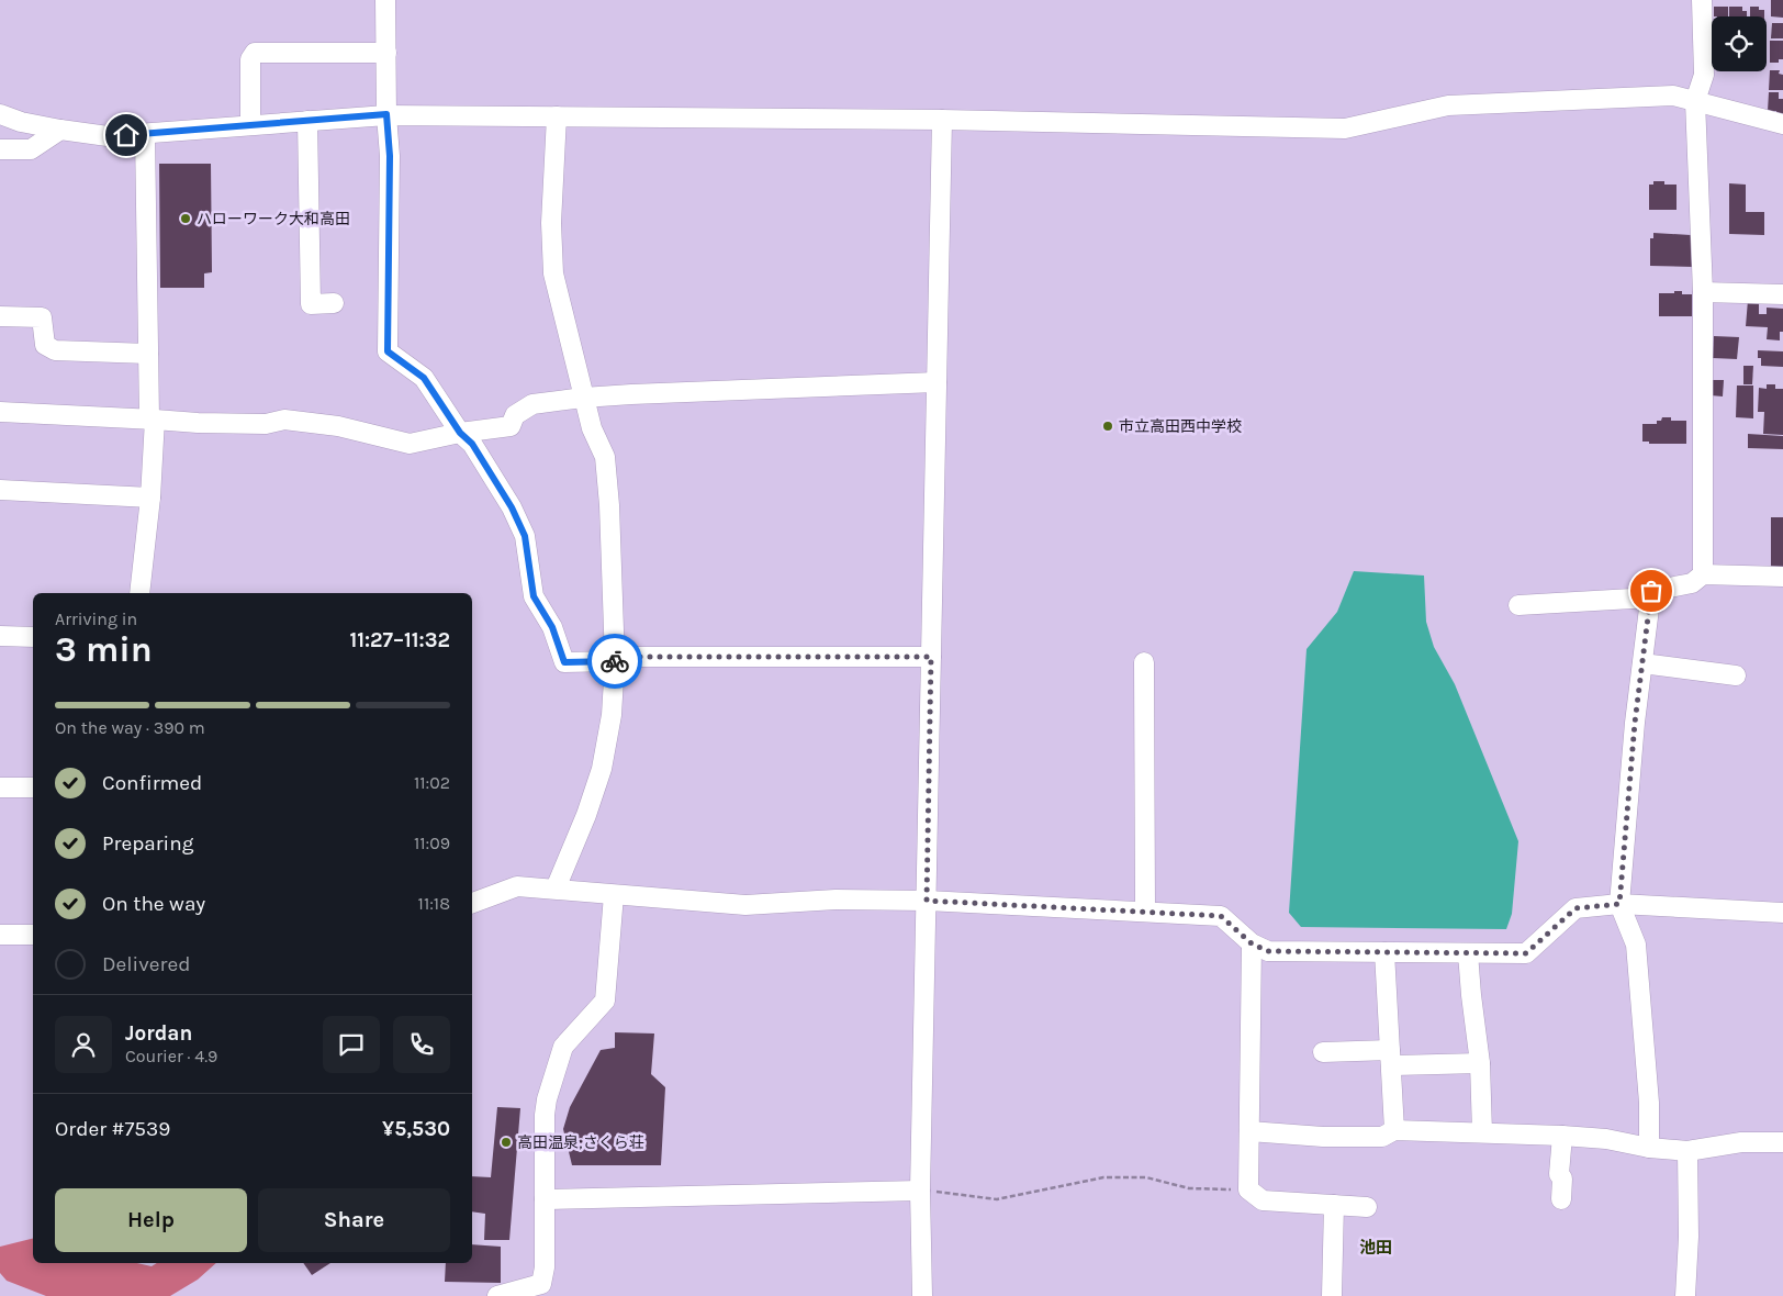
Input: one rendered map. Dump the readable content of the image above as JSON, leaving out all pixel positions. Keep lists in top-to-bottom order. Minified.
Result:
{"districts":["池田"],"places":["ハローワーク大和高田","市立高田西中学校","高田温泉;さくら荘"],"page":{"heading":["3 min","Arriving in","11:27–11:32"],"panel":["Jordan","Courier · 4.9","Order #7539","¥5,530"],"bar":"On the way · 390 m","list":[["Confirmed","11:02"],["Preparing","11:09"],["On the way","11:18"],"Delivered"],"buttons":["Help","Share"]}}
